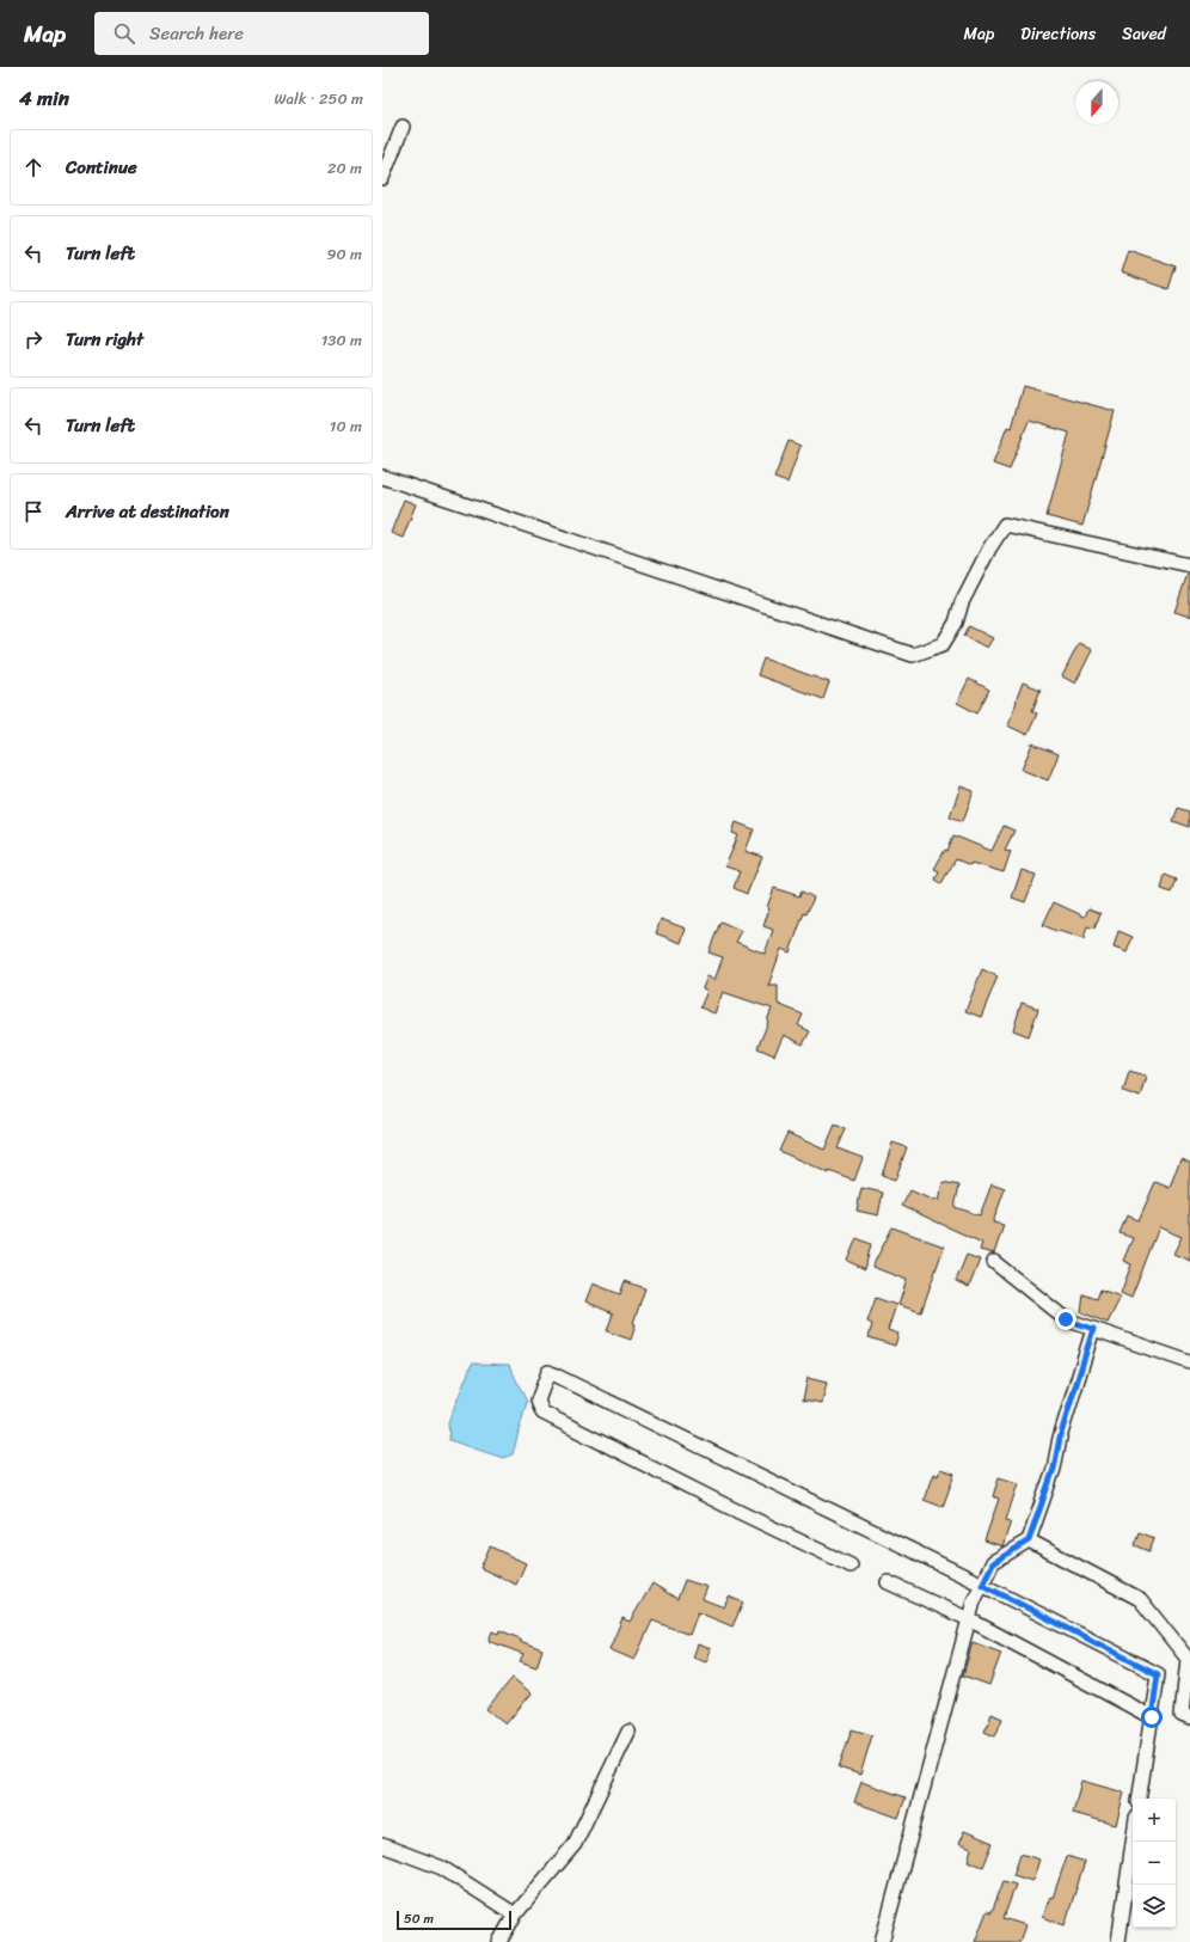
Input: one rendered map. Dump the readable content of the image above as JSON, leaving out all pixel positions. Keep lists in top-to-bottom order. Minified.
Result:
{"scale_bar":"50 m","north":"bottom","page":{"header":"Map","search":"Search here","nav":["Map","Directions","Saved"],"heading":["4 min","Walk · 250 m"],"list":[["Continue","20 m"],["Turn left","90 m"],["Turn right","130 m"],["Turn left","10 m"],"Arrive at destination"],"map_buttons":["+","−"],"scale":"50 m"}}
